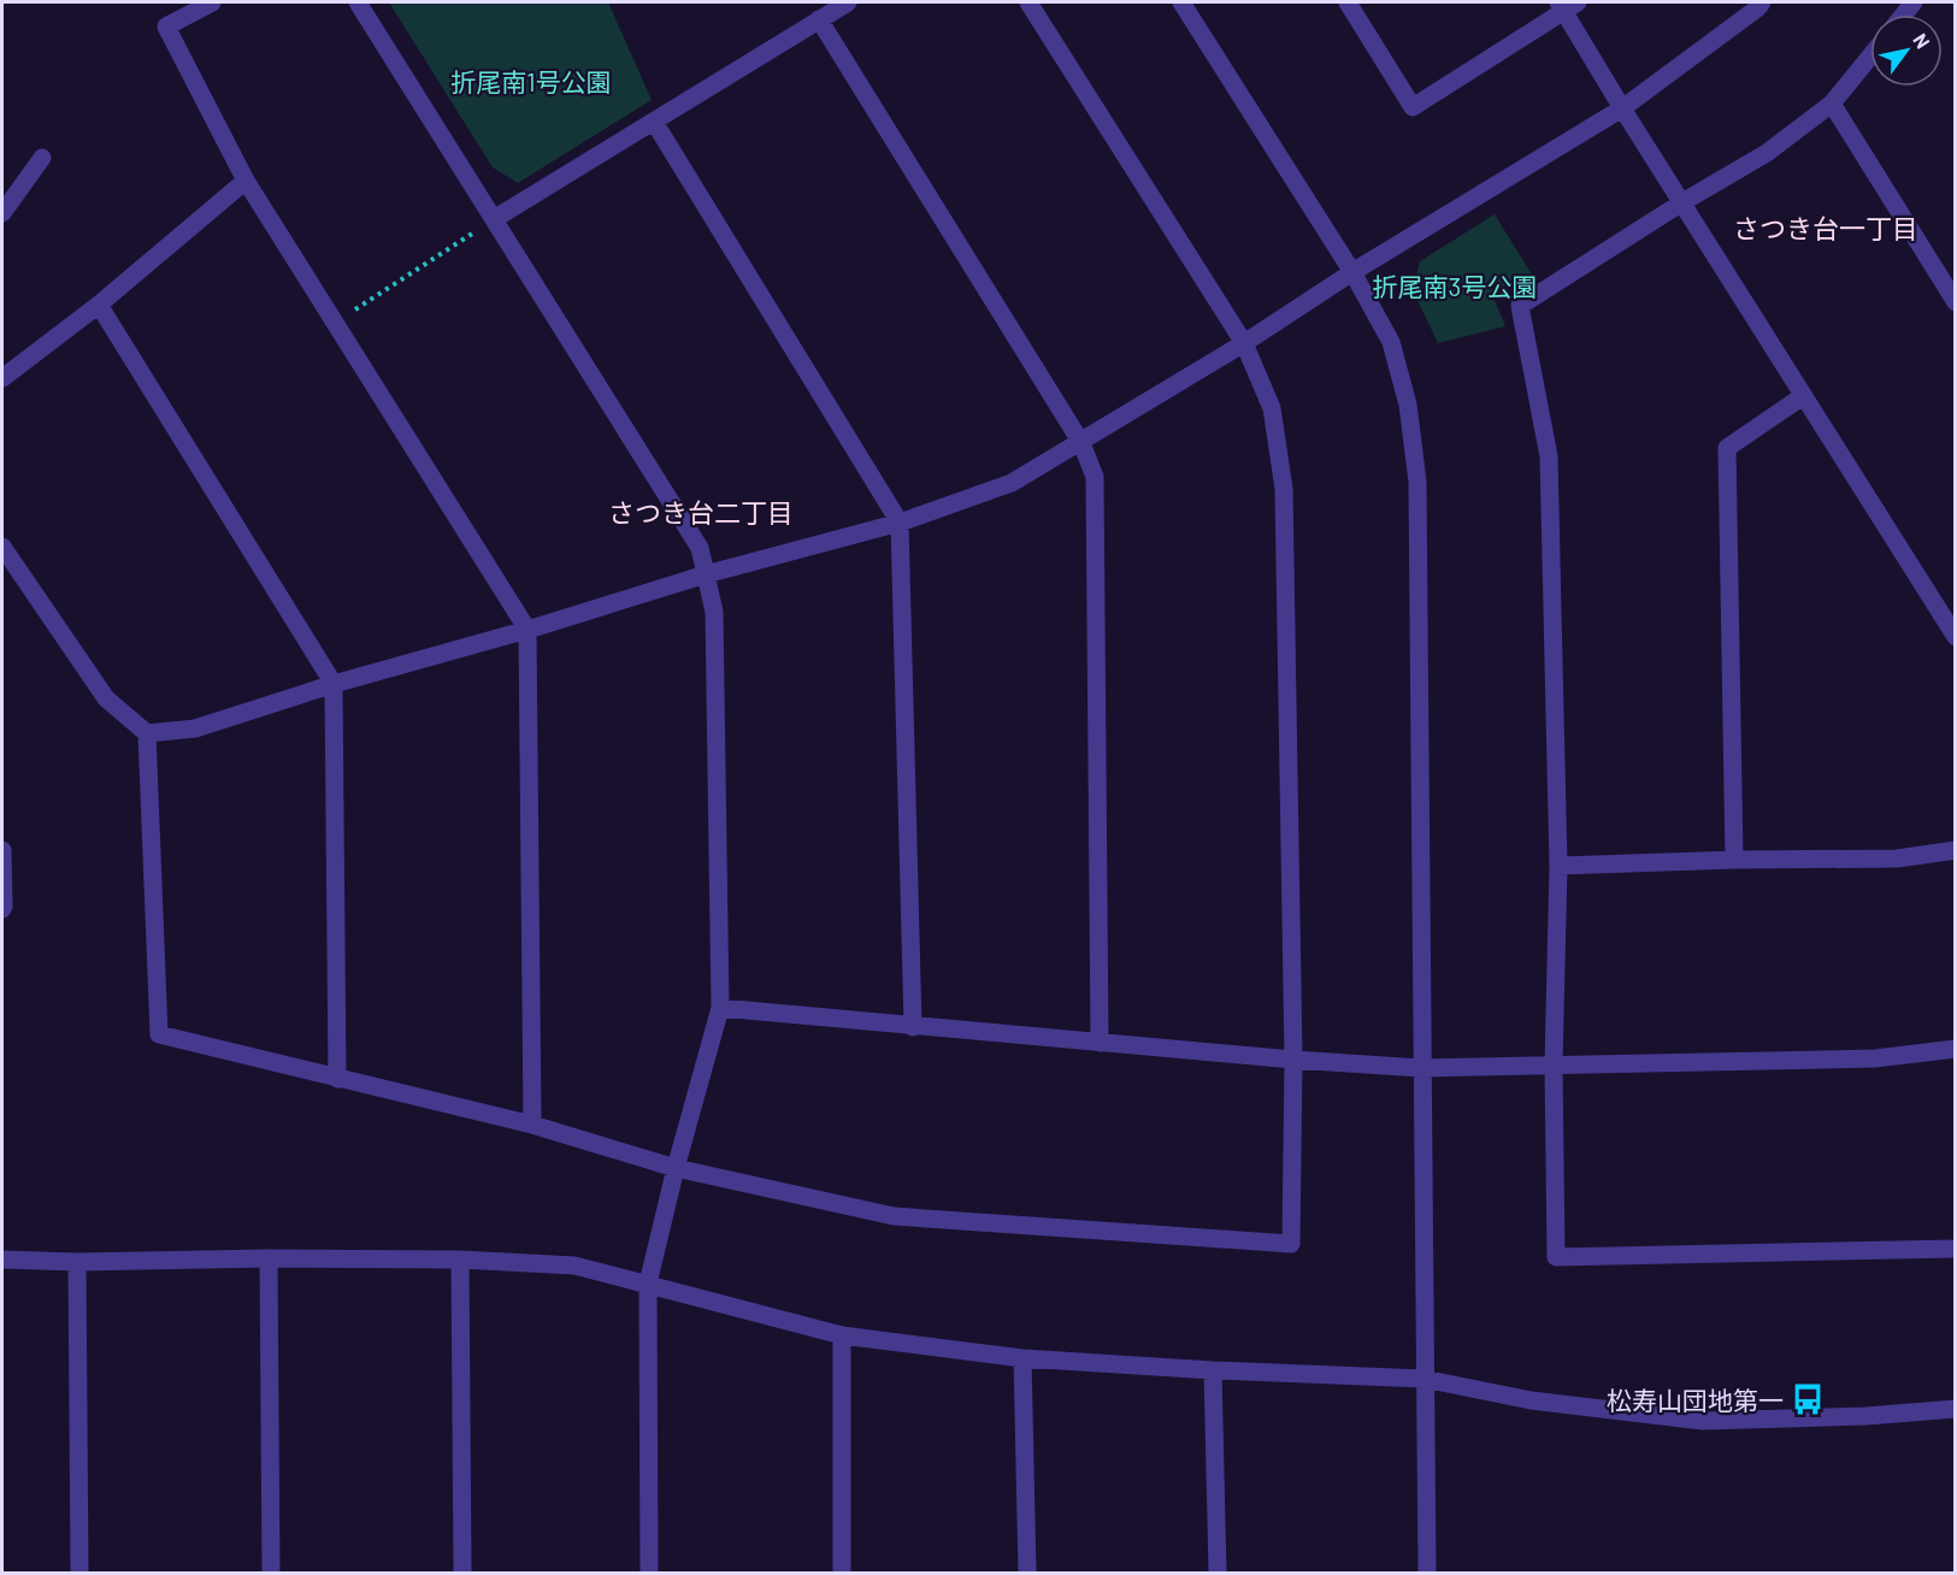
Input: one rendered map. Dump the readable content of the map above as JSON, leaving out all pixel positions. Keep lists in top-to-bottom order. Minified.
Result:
{"districts":["さつき台一丁目","さつき台二丁目"],"parks":["折尾南1号公園","折尾南3号公園"],"places":{"bus stop":["松寿山団地第一"]},"north":"top right"}
